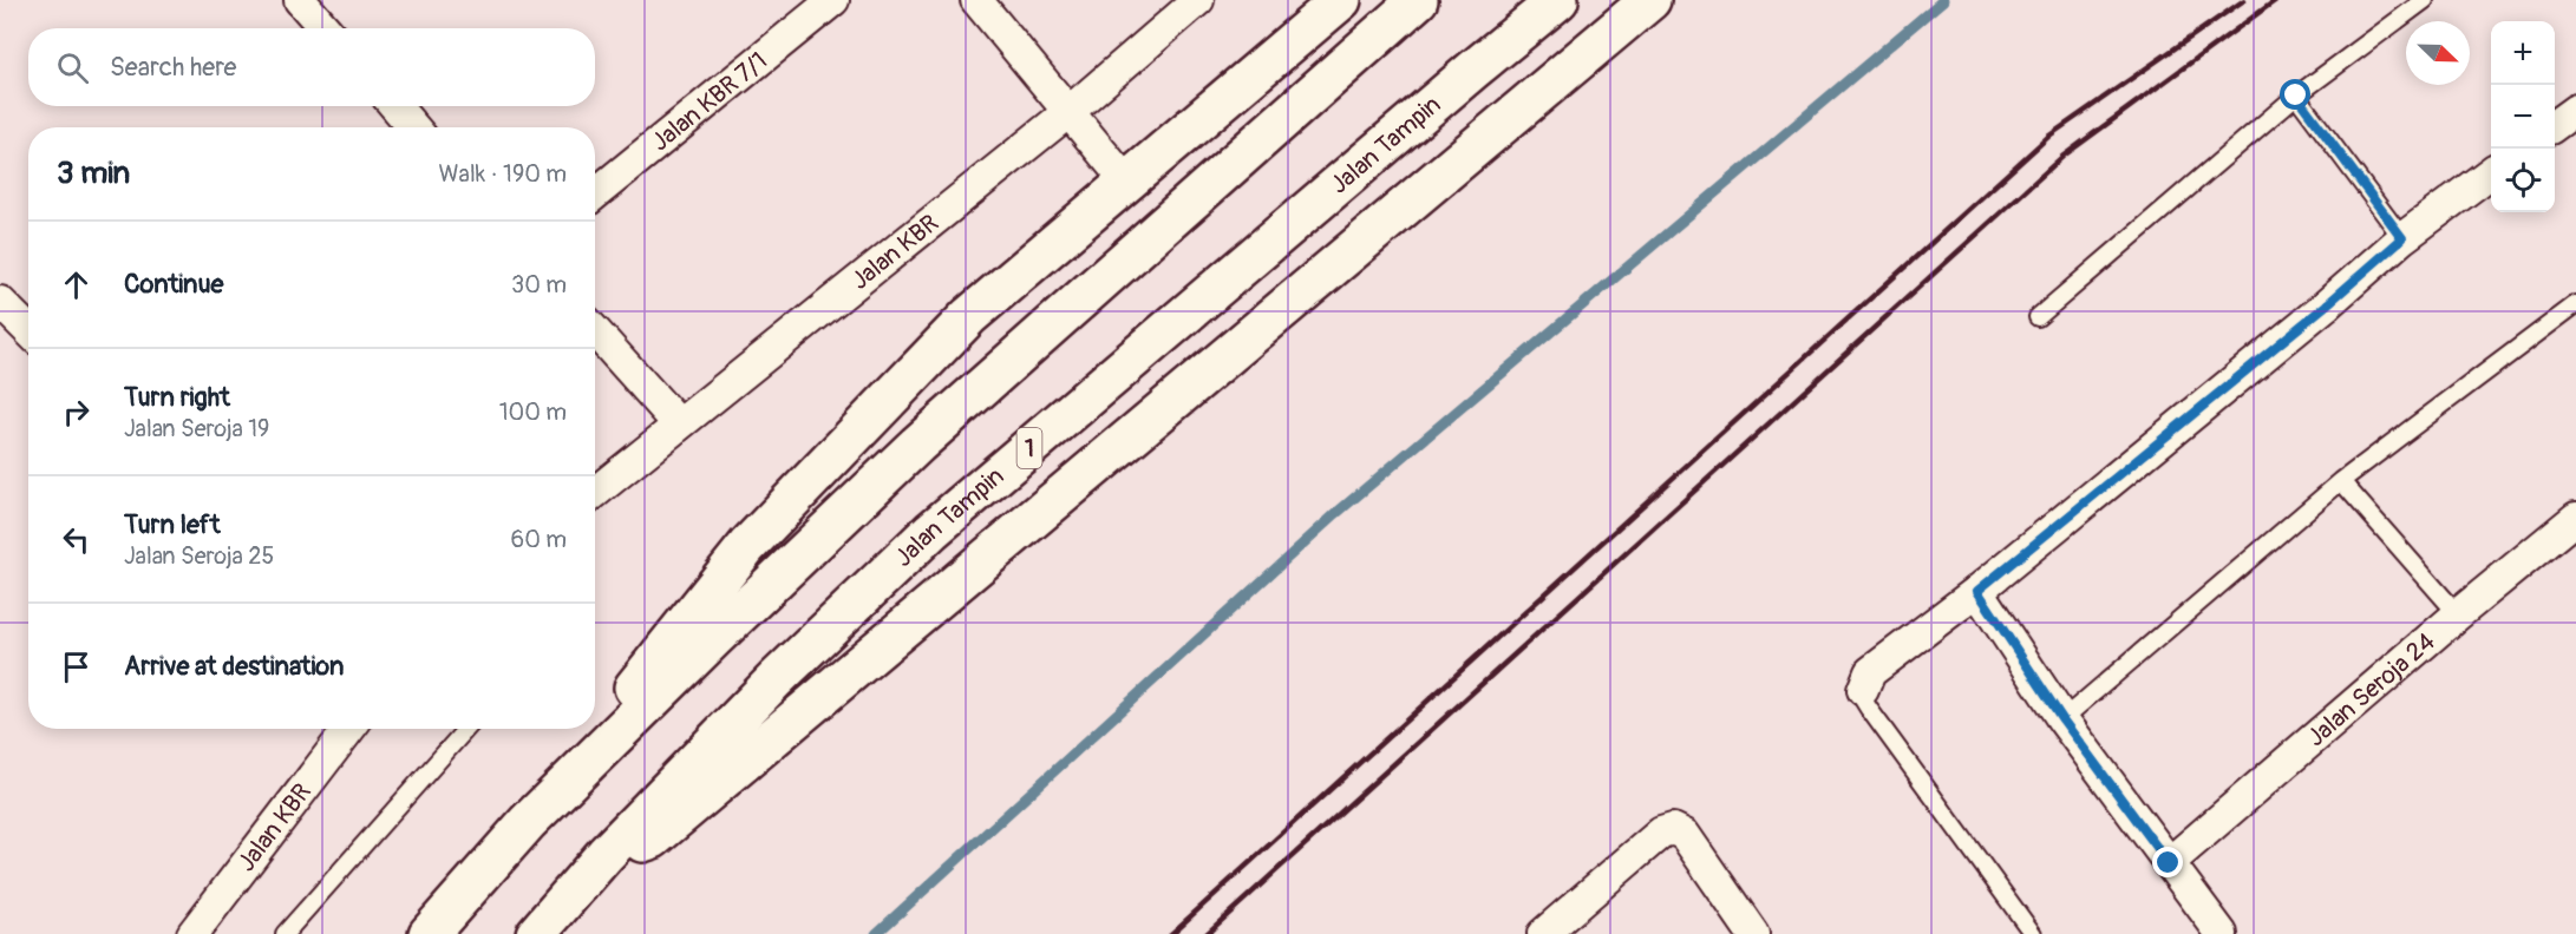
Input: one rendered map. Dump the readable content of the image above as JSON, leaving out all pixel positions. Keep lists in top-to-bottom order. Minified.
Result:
{"streets":{"highway":["Jalan Tampin","1"],"street":["Jalan KBR 7/1","Jalan KBR","Jalan Seroja 24"]},"north":"bottom right","page":{"map_buttons":["+","−"],"search":"Search here","heading":["3 min","Walk · 190 m"],"list":[["Continue","30 m"],["Turn right","Jalan Seroja 19","100 m"],["Turn left","Jalan Seroja 25","60 m"],"Arrive at destination"]}}
